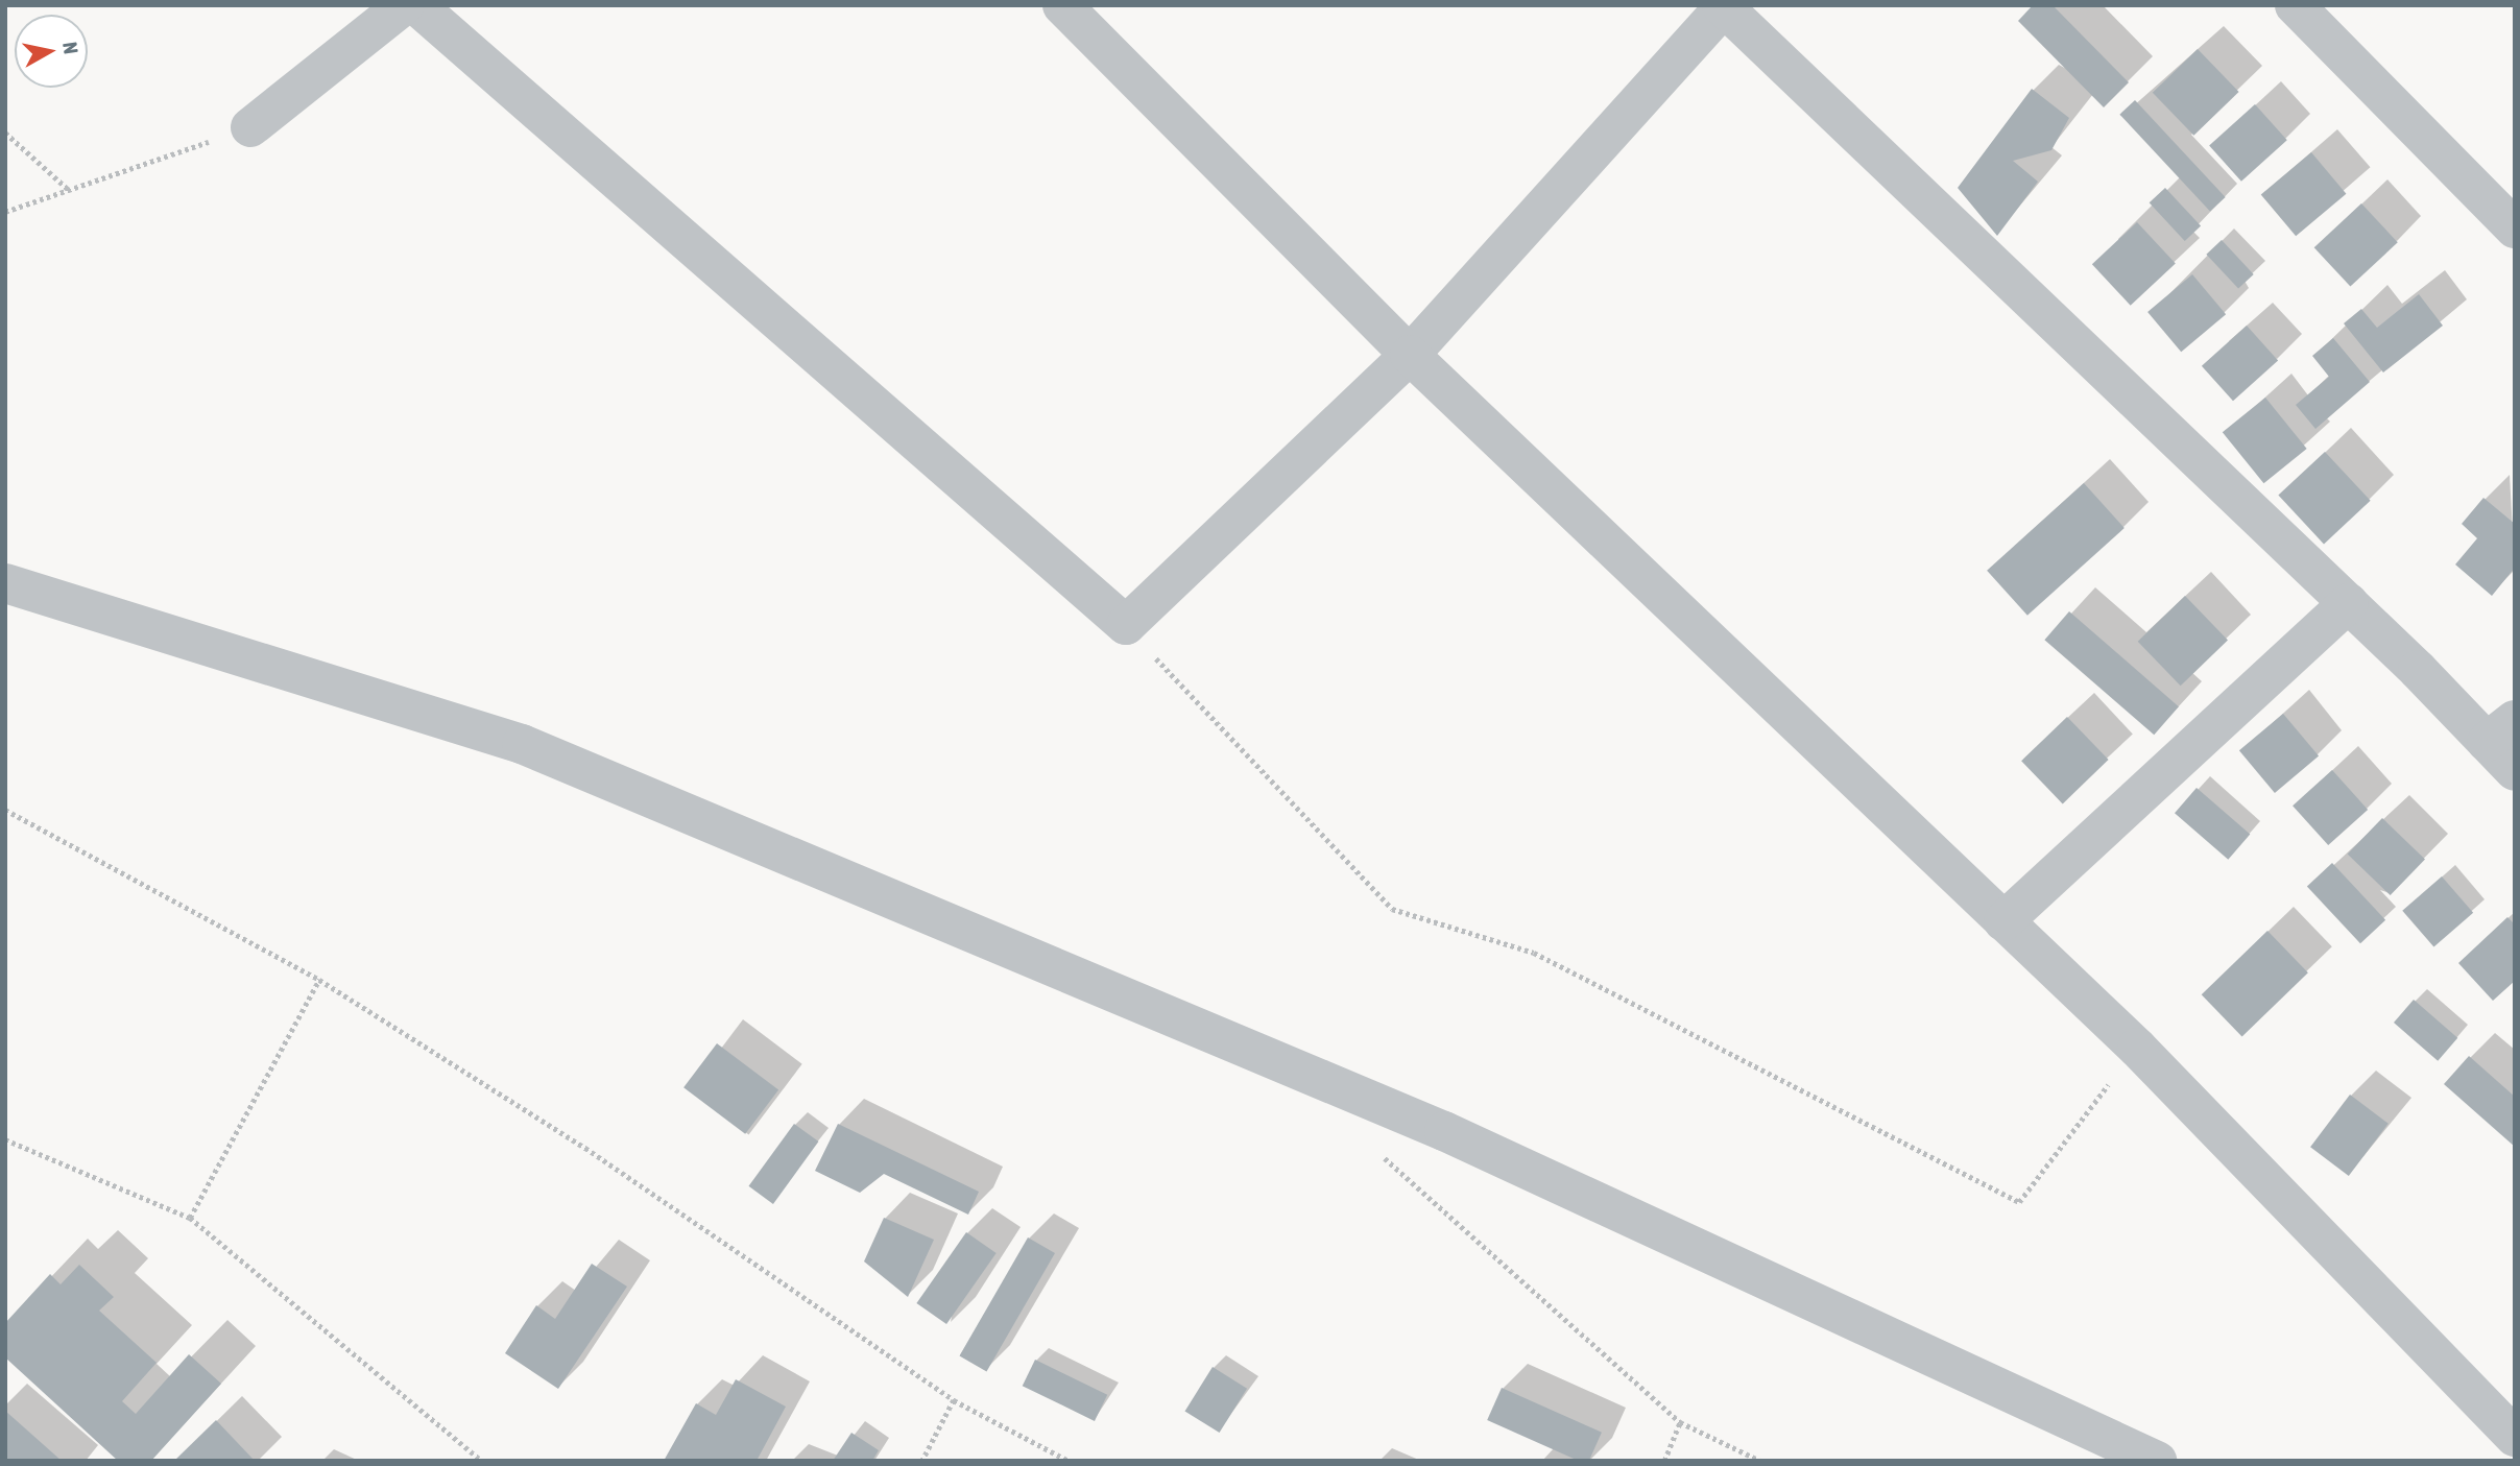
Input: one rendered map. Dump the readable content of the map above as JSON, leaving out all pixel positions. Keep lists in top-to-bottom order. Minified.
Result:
{"north":"right"}
